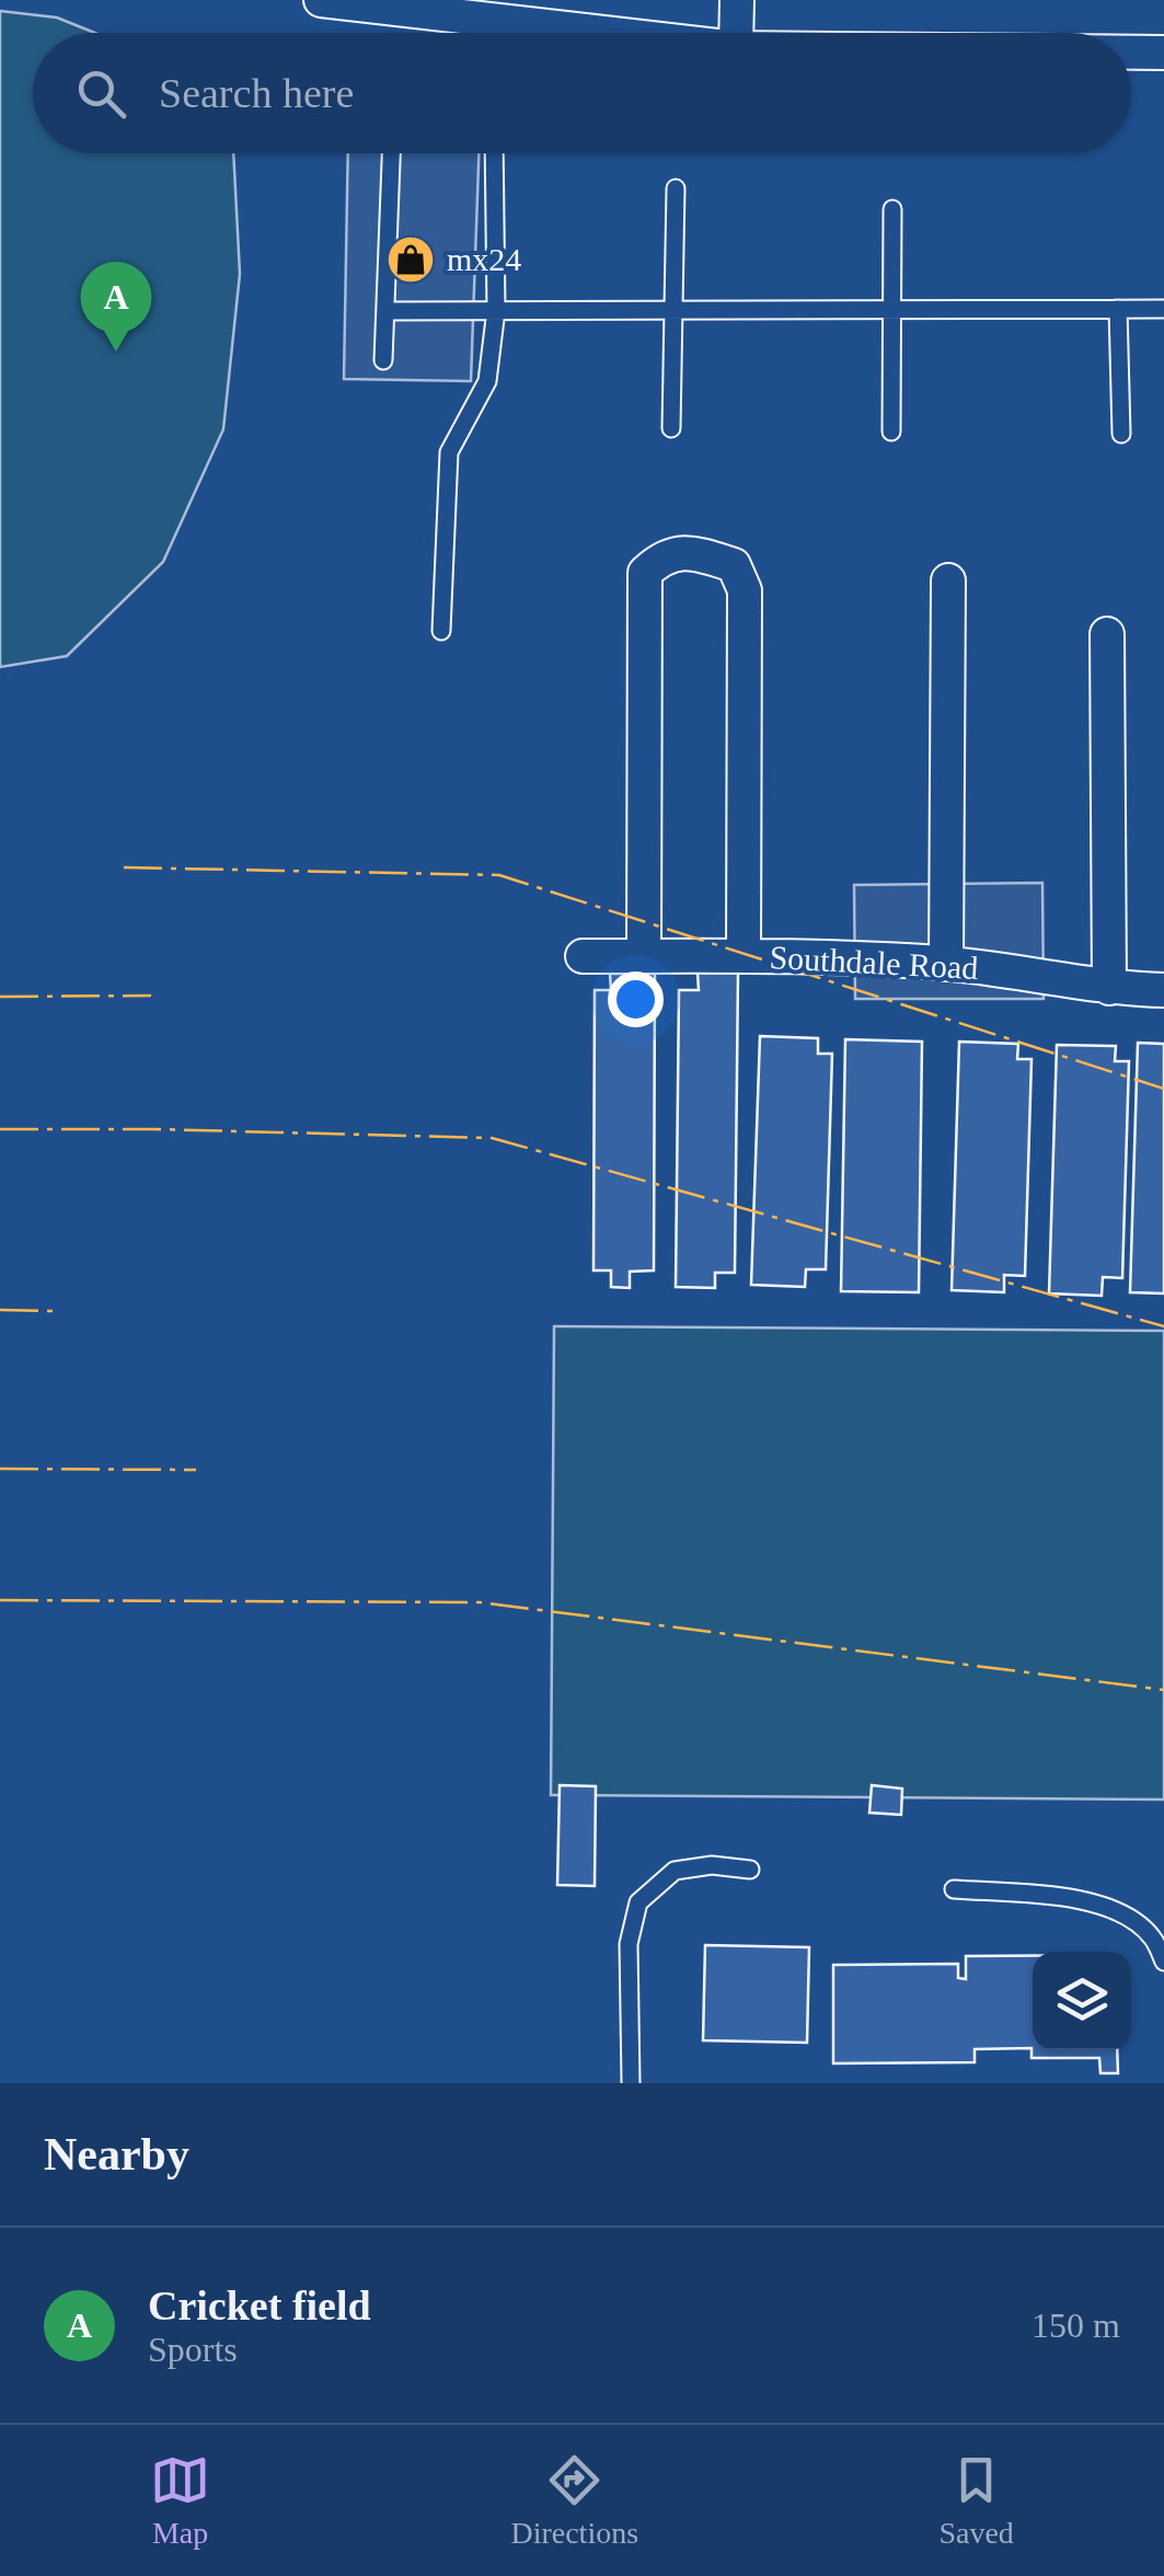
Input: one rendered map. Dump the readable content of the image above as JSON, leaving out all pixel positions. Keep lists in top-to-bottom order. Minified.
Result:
{"streets":{"street":["Southdale Road"]},"places":{"shop":["mx24"]},"page":{"search":"Search here","pins":"A","heading":"Nearby","list":[{"mark":"A","name":"Cricket field","note":"Sports","value":"150 m"}],"nav":["Map","Directions","Saved"]}}
